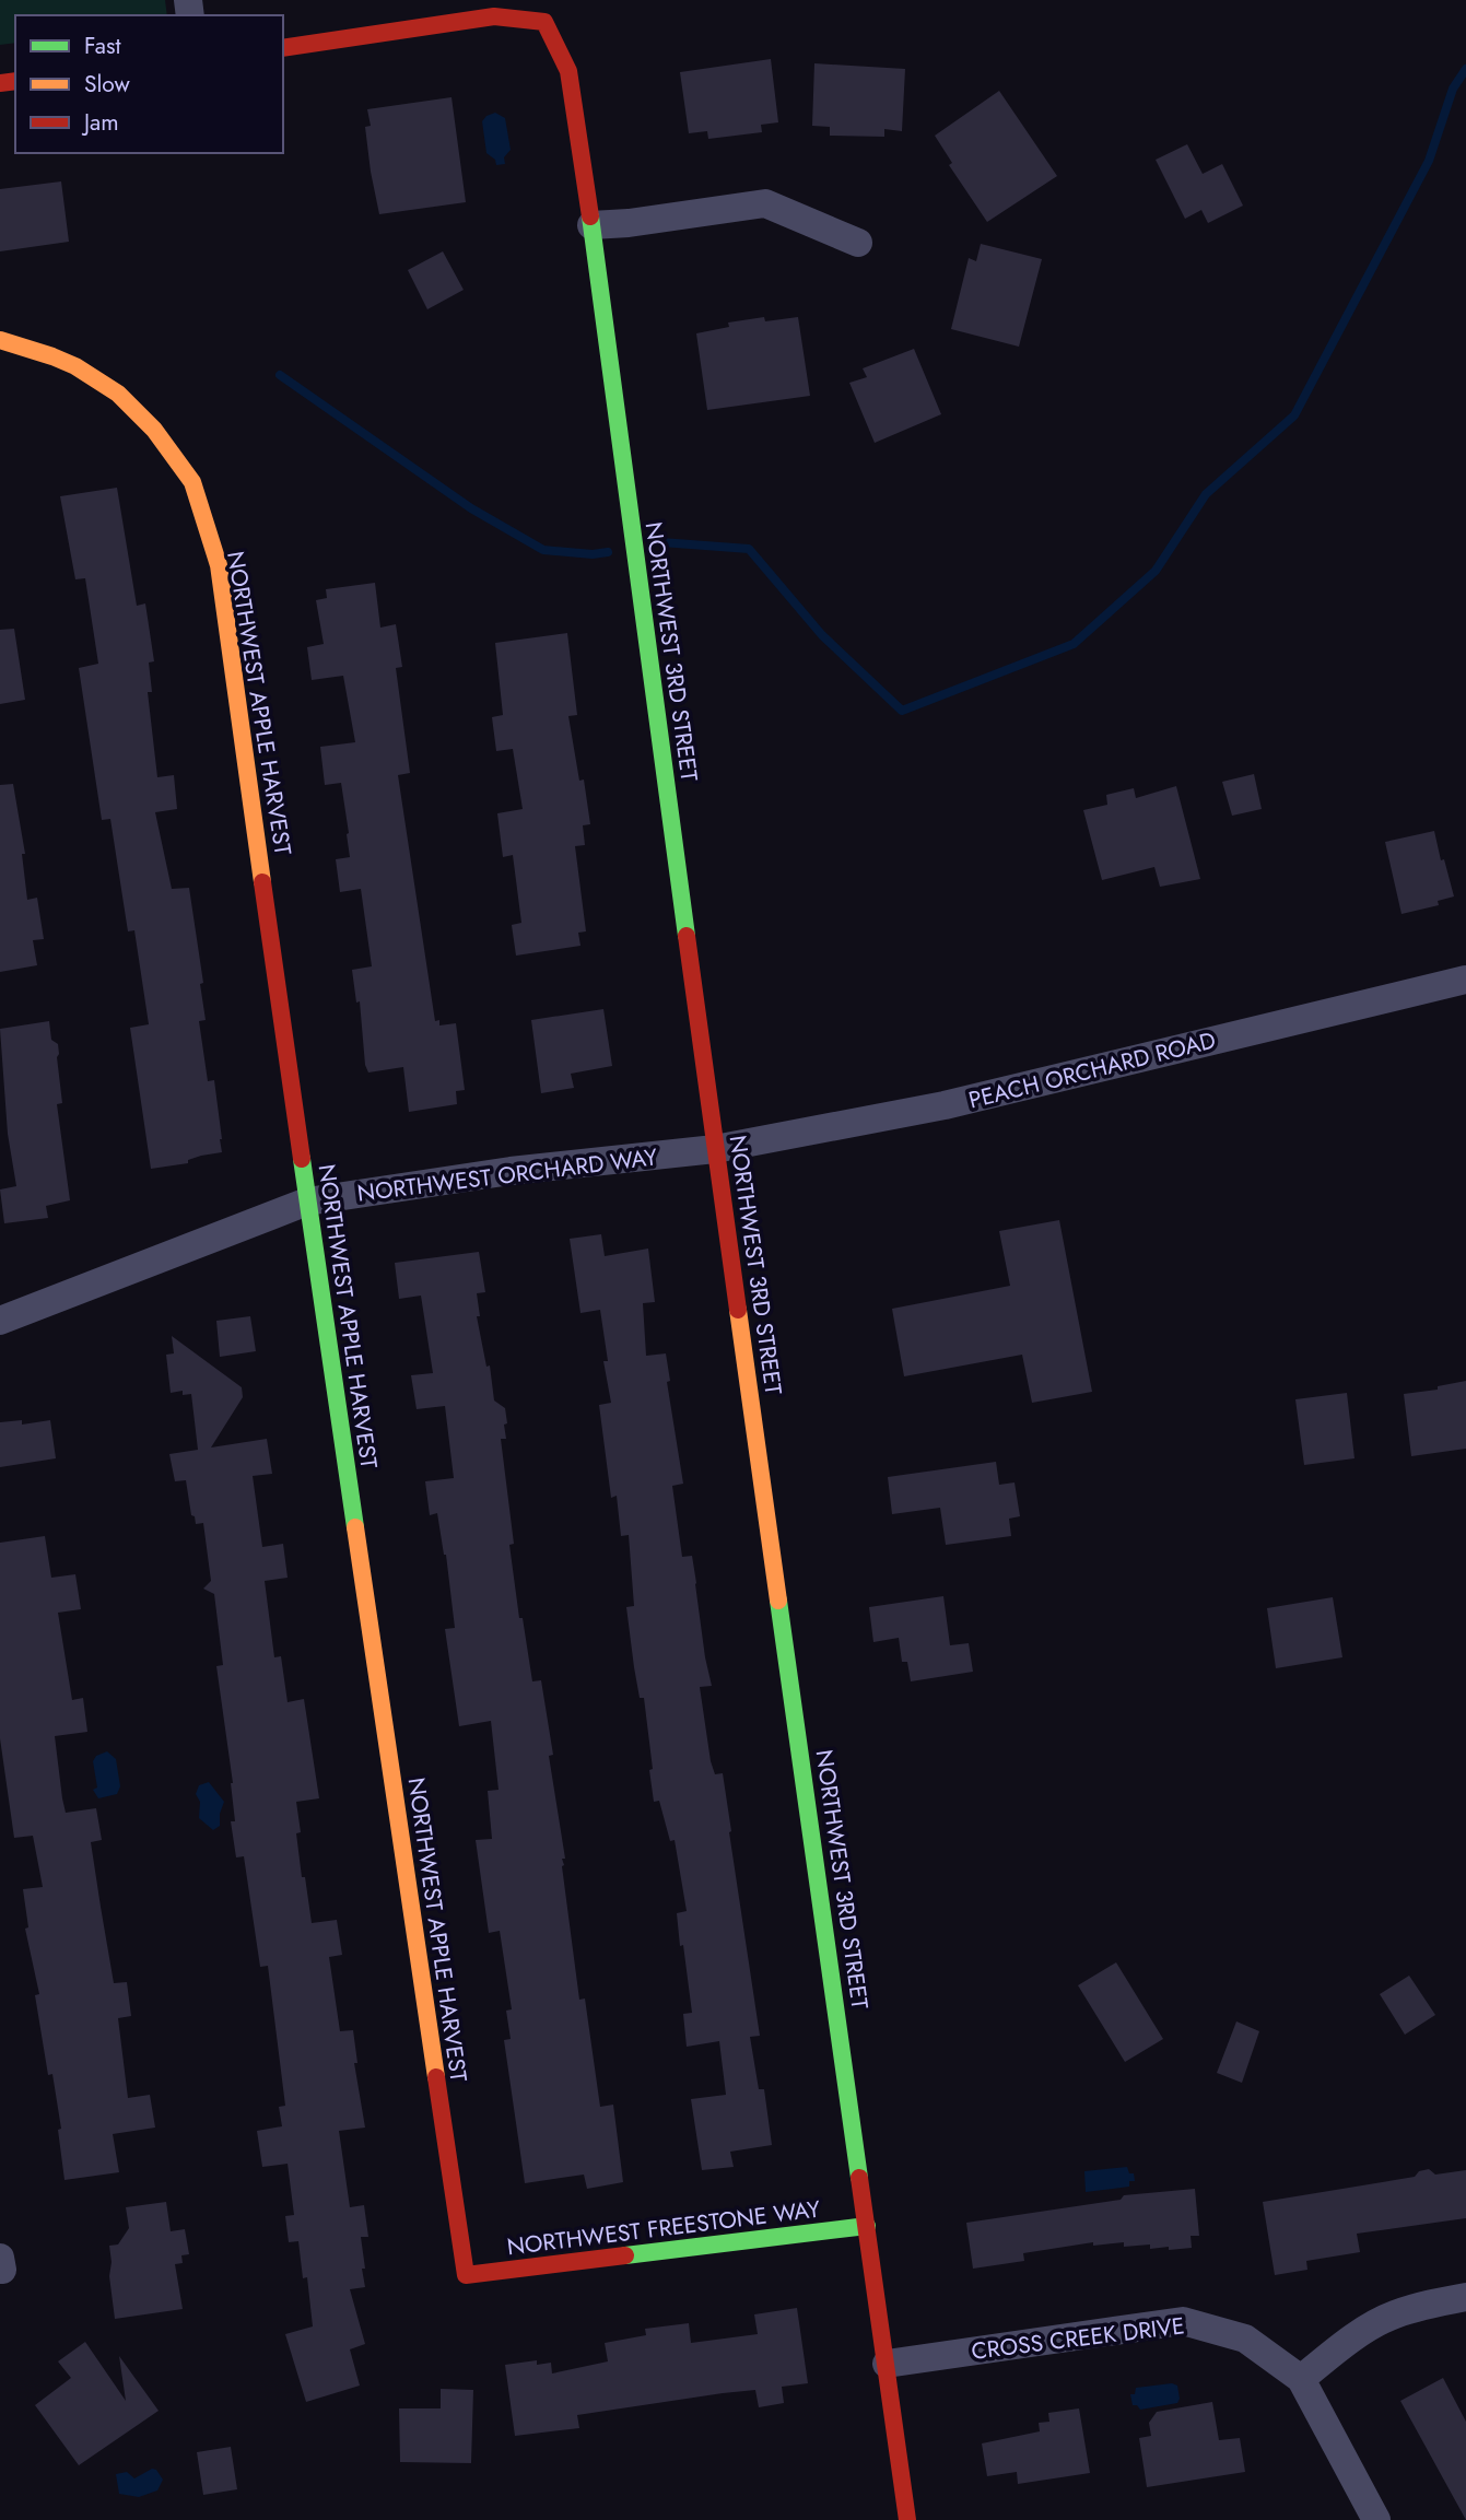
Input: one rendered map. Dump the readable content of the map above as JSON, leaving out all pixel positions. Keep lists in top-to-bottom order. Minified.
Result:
{"streets":{"street":["NORTHWEST 3RD STREET","NORTHWEST APPLE HARVEST","PEACH ORCHARD ROAD","NORTHWEST ORCHARD WAY","NORTHWEST FREESTONE WAY","CROSS CREEK DRIVE"]},"crossings":[["NORTHWEST 3RD STREET","PEACH ORCHARD ROAD"],["NORTHWEST 3RD STREET","NORTHWEST ORCHARD WAY"],["NORTHWEST 3RD STREET","NORTHWEST FREESTONE WAY"],["NORTHWEST 3RD STREET","CROSS CREEK DRIVE"],["NORTHWEST APPLE HARVEST","NORTHWEST ORCHARD WAY"],["NORTHWEST APPLE HARVEST","NORTHWEST FREESTONE WAY"],["PEACH ORCHARD ROAD","NORTHWEST ORCHARD WAY"]],"legend":["Fast","Slow","Jam"]}
